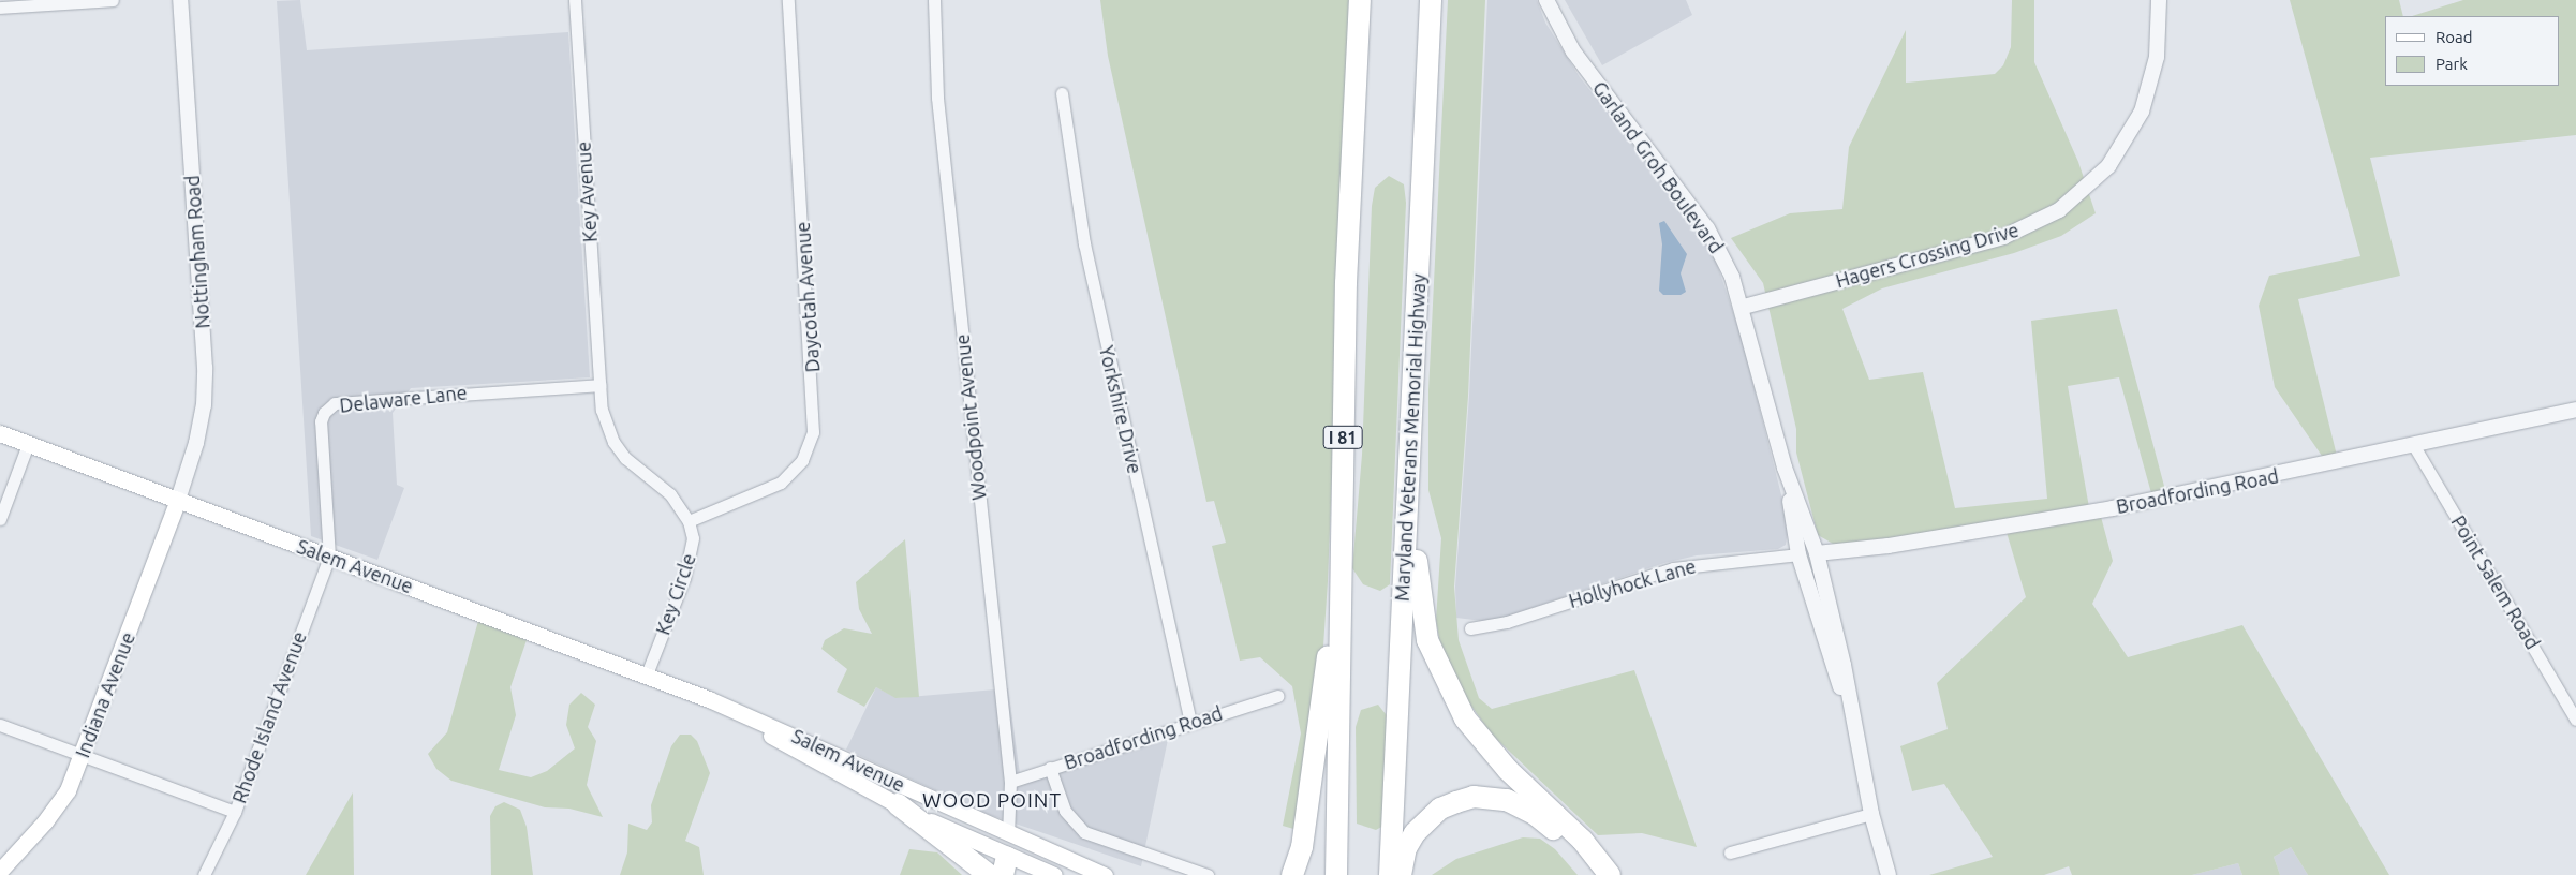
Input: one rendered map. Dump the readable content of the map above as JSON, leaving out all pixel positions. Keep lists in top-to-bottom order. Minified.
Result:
{"streets":{"highway":["I 81","Maryland Veterans Memorial Highway"],"main road":["Salem Avenue","Indiana Avenue"],"street":["Garland Groh Boulevard","Key Avenue","Nottingham Road","Hagers Crossing Drive","Daycotah Avenue","Delaware Lane","Yorkshire Drive","Woodpoint Avenue","Broadfording Road","Point Salem Road","Hollyhock Lane","Key Circle","Rhode Island Avenue"]},"crossings":[["Garland Groh Boulevard","Hagers Crossing Drive"],["Garland Groh Boulevard","Broadfording Road"],["Garland Groh Boulevard","Hollyhock Lane"],["Key Avenue","Delaware Lane"],["Key Avenue","Key Circle"],["Nottingham Road","Salem Avenue"],["Nottingham Road","Indiana Avenue"],["Daycotah Avenue","Key Circle"],["Delaware Lane","Salem Avenue"],["Delaware Lane","Key Circle"],["Delaware Lane","Rhode Island Avenue"],["Yorkshire Drive","Broadfording Road"],["Woodpoint Avenue","Broadfording Road"],["Woodpoint Avenue","Salem Avenue"],["Broadfording Road","Point Salem Road"],["Salem Avenue","Key Circle"],["Salem Avenue","Indiana Avenue"],["Salem Avenue","Rhode Island Avenue"]],"districts":["WOOD POINT"],"legend":["Road","Park"]}
